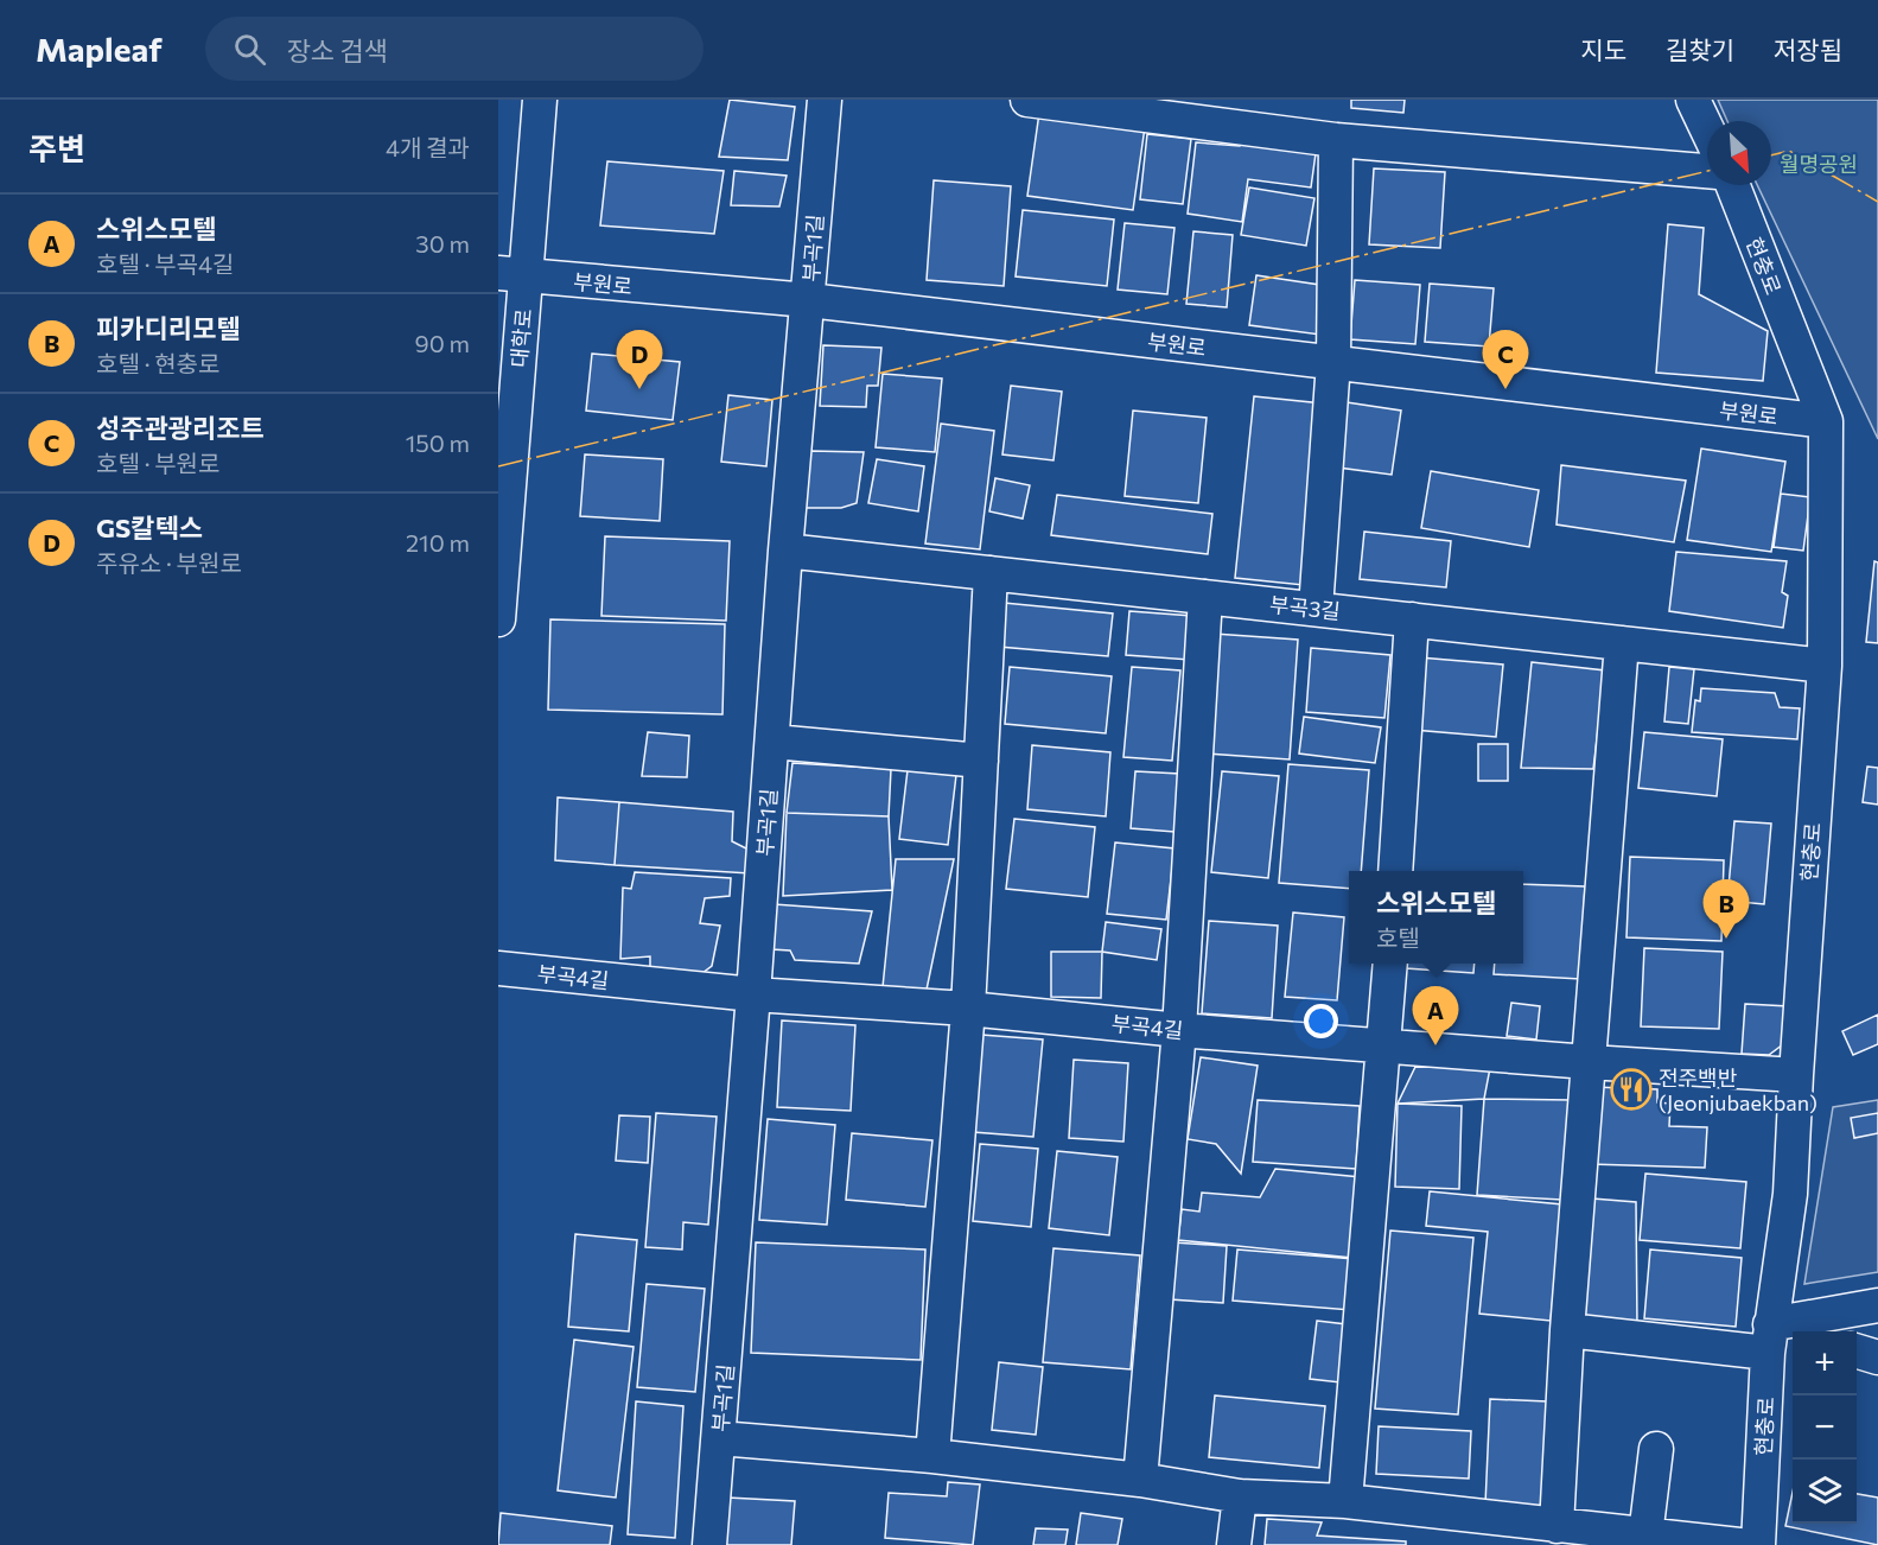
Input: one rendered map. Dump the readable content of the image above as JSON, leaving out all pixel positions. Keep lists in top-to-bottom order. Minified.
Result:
{"streets":{"street":["부곡1길","현충로","부원로","대학로","부곡3길","부곡4길"]},"crossings":[["부곡1길","부원로"],["부곡1길","부곡3길"],["부곡1길","부곡4길"],["현충로","부원로"],["현충로","부곡3길"],["현충로","부곡4길"],["부원로","대학로"]],"parks":["월명공원"],"places":{"restaurant":["전주백반 (Jeonjubaekban)"]},"north":"bottom right","page":{"header":"Mapleaf","search":"장소 검색","nav":["지도","길찾기","저장됨"],"heading":["주변","4개 결과"],"list":[{"mark":"A","name":"스위스모텔","note":"호텔 · 부곡4길","value":"30 m"},{"mark":"B","name":"피카디리모텔","note":"호텔 · 현충로","value":"90 m"},{"mark":"C","name":"성주관광리조트","note":"호텔 · 부원로","value":"150 m"},{"mark":"D","name":"GS칼텍스","note":"주유소 · 부원로","value":"210 m"}],"pins":["C","D","B","A"],"popup":["스위스모텔","호텔"],"map_buttons":["+","−"]}}
